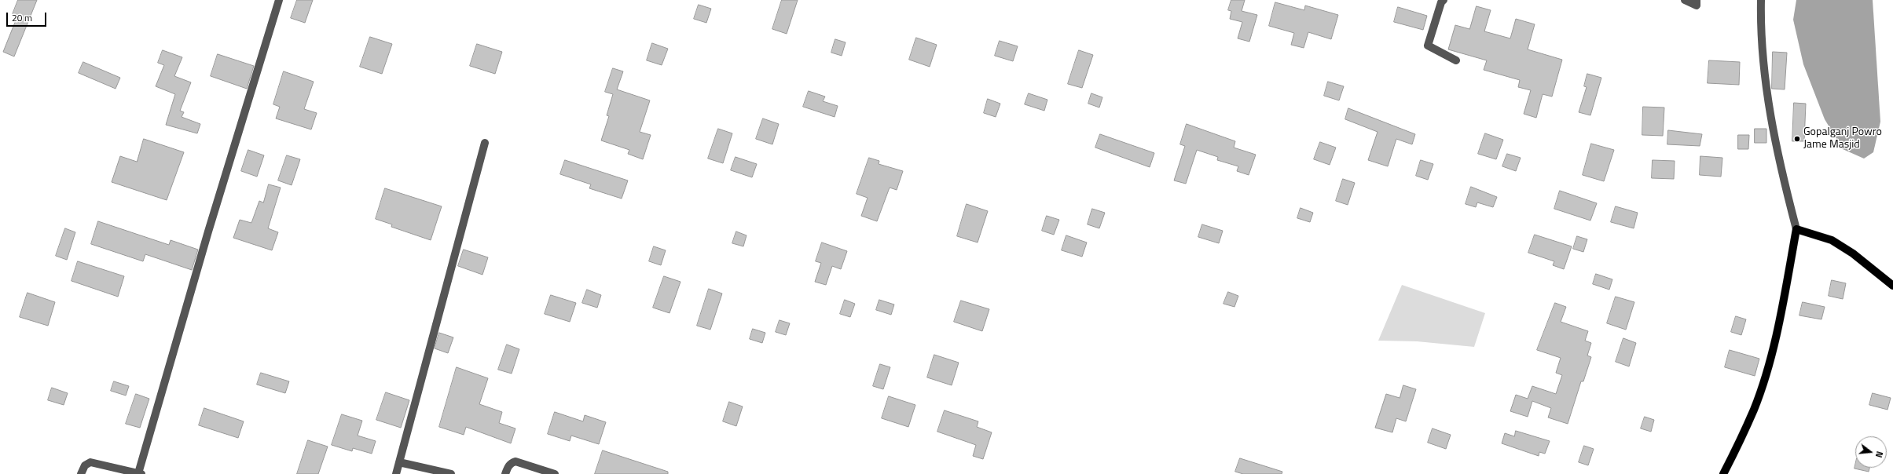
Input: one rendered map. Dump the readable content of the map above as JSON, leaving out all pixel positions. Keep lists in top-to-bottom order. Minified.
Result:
{"places":["Gopalganj Powro Jame Masjid"],"scale_bar":"20 m","north":"right"}
